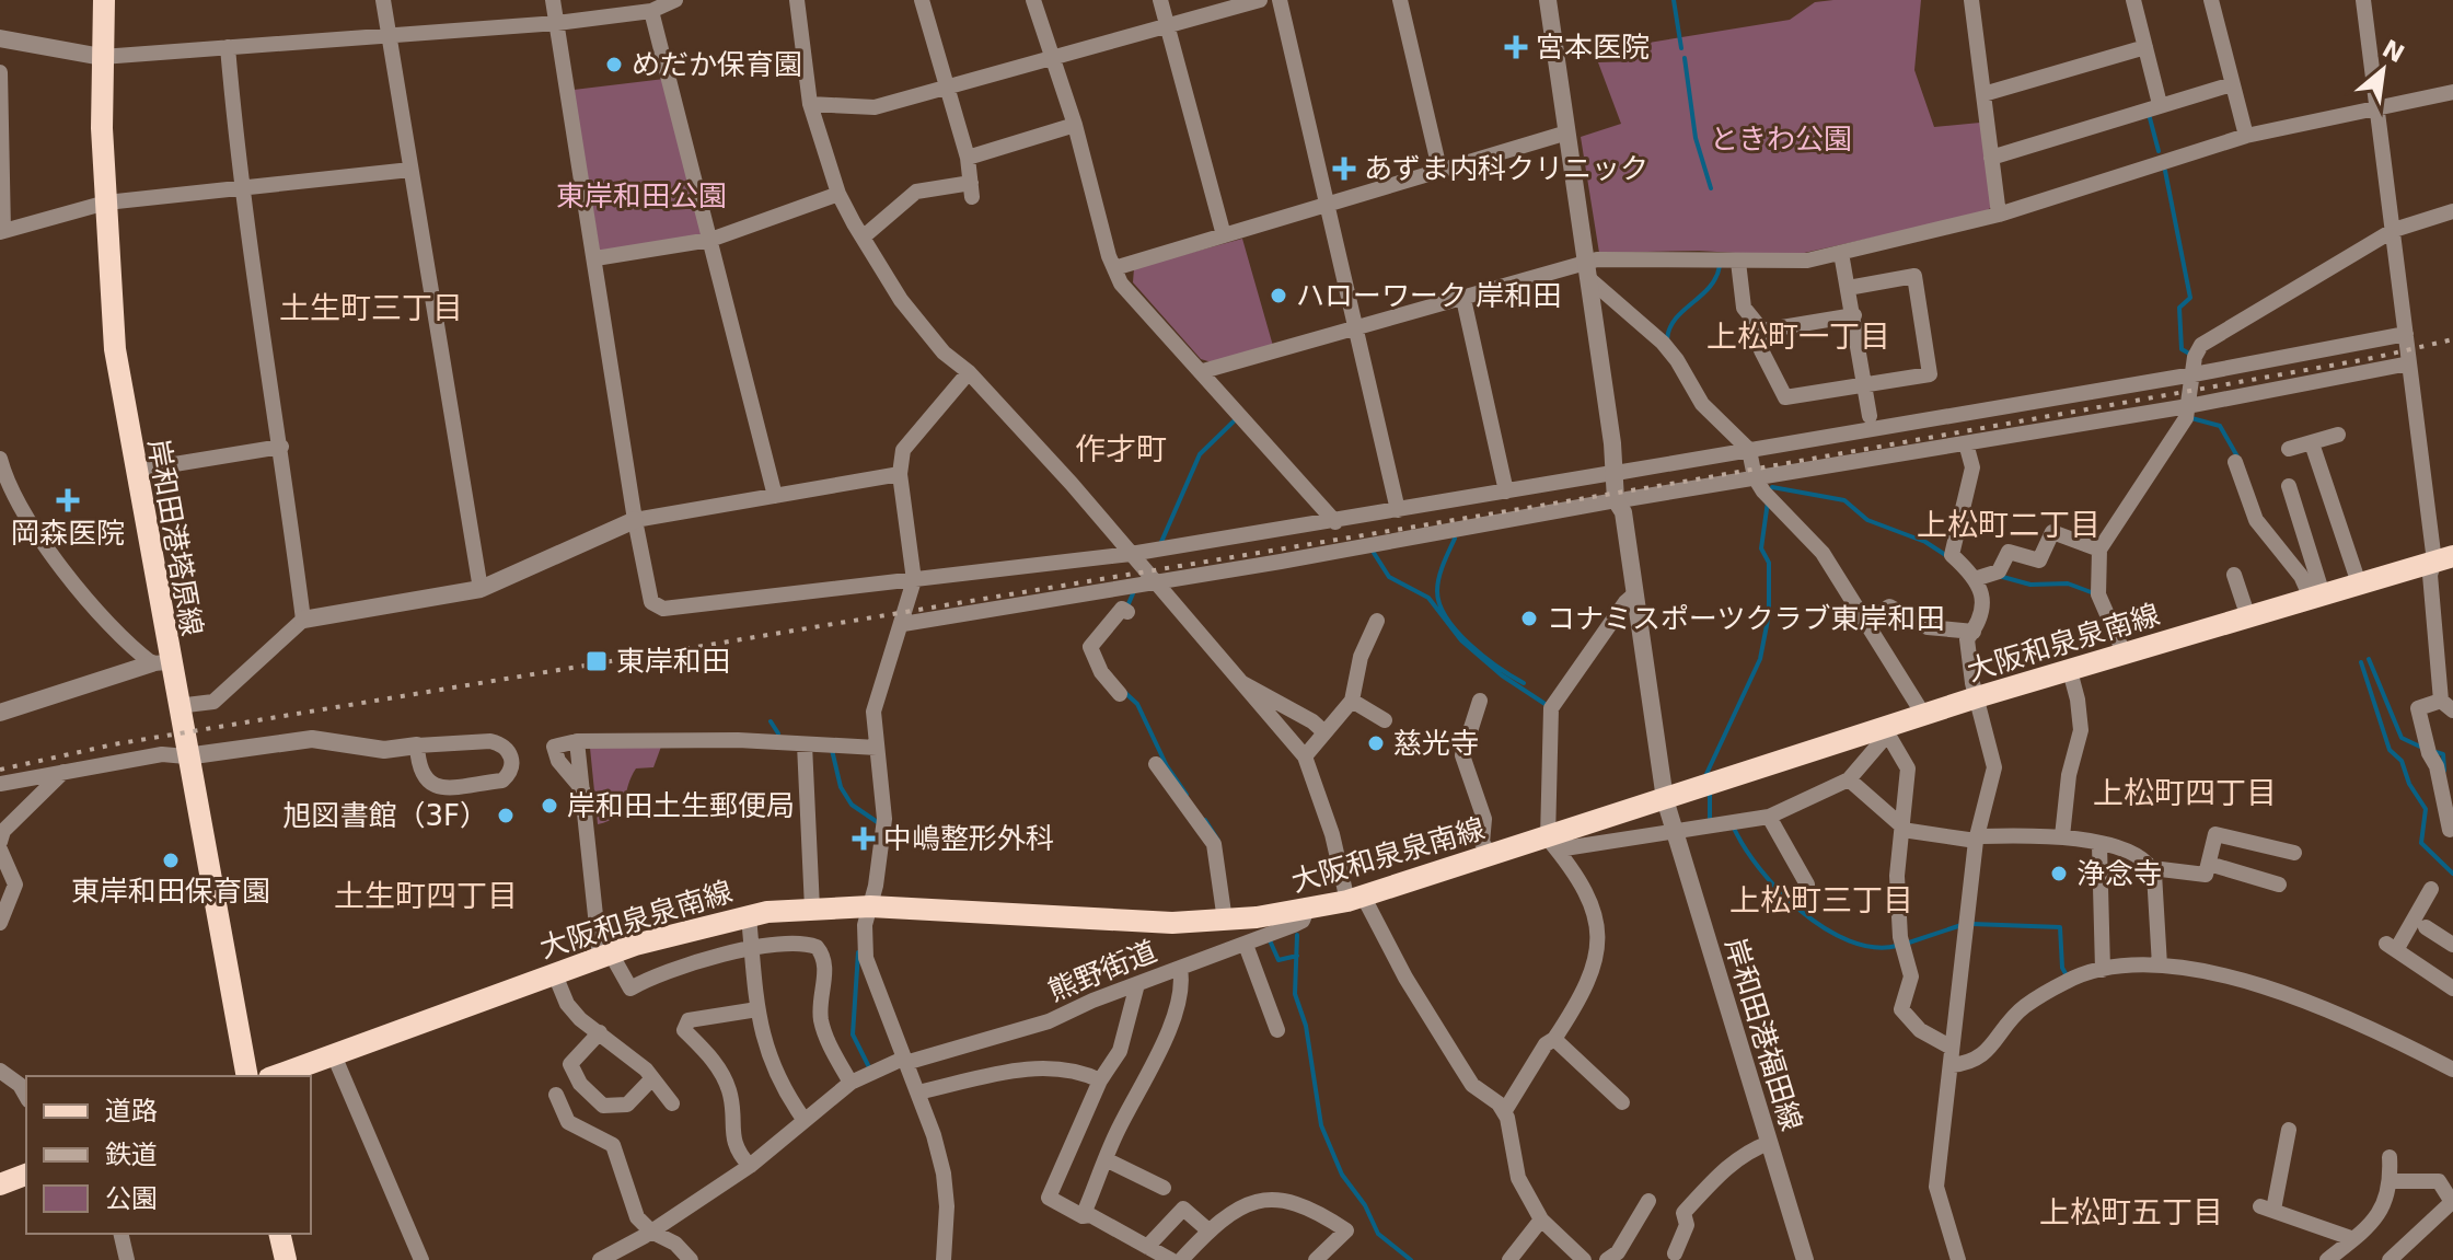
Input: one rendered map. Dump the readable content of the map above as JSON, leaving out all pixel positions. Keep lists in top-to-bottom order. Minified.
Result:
{"streets":{"main road":["岸和田港塔原線","大阪和泉泉南線"],"street":["熊野街道","岸和田港福田線"]},"crossings":[["大阪和泉泉南線","熊野街道"],["大阪和泉泉南線","岸和田港福田線"]],"districts":["土生町三丁目","上松町一丁目","作才町","上松町二丁目","上松町四丁目","土生町四丁目","上松町三丁目","上松町五丁目"],"parks":["ときわ公園","東岸和田公園"],"places":{"health":["宮本医院","あずま内科クリニック","岡森医院","中嶋整形外科"],"other":["めだか保育園","ハローワーク 岸和田","コナミスポーツクラブ東岸和田","慈光寺","岸和田土生郵便局","旭図書館（3F）","東岸和田保育園","浄念寺"],"transit":["東岸和田"]},"legend":["道路","鉄道","公園"],"north":"top right"}
